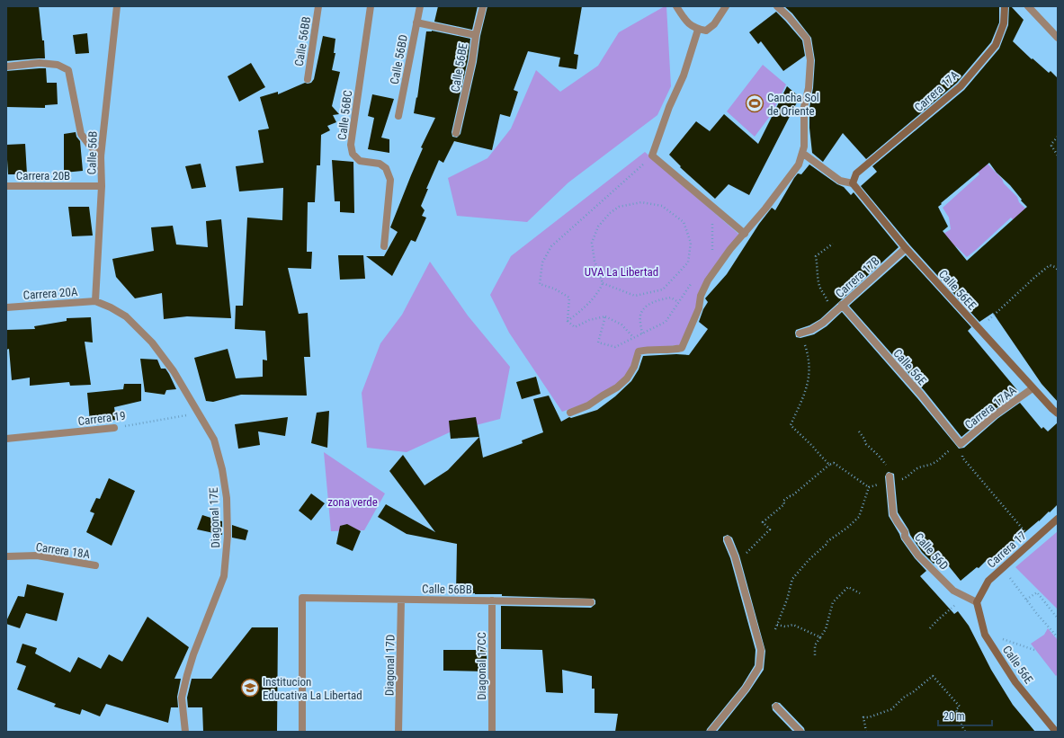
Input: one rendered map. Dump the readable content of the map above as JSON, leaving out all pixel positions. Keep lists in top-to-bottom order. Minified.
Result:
{"streets":{"street":["Calle 56BB","Calle 56BD","Calle 56BE","Carrera 17A","Calle 56BC","Calle 56B","Carrera 20B","Carrera 17B","Calle 56EE","Carrera 20A","Calle 56E","Carrera 17AA","Carrera 19","Diagonal 17E","Carrera 17","Carrera 18A","Calle 56D","Diagonal 17D","Diagonal 17CC"]},"crossings":[["Calle 56BB","Diagonal 17D"],["Calle 56BB","Diagonal 17CC"],["Carrera 17A","Calle 56EE"],["Calle 56B","Carrera 20B"],["Calle 56B","Carrera 20A"],["Calle 56B","Diagonal 17E"],["Carrera 17B","Calle 56EE"],["Carrera 17B","Calle 56E"],["Calle 56EE","Carrera 17AA"],["Carrera 20A","Diagonal 17E"],["Calle 56E","Carrera 17AA"],["Calle 56E","Carrera 17"],["Calle 56E","Calle 56D"],["Carrera 19","Diagonal 17E"],["Carrera 17","Calle 56D"]],"parks":["UVA La Libertad","zona verde"],"places":{"sports":["Cancha Sol de Oriente"],"school or university":["Institucion Educativa La Libertad"]},"scale_bar":"20 m"}
